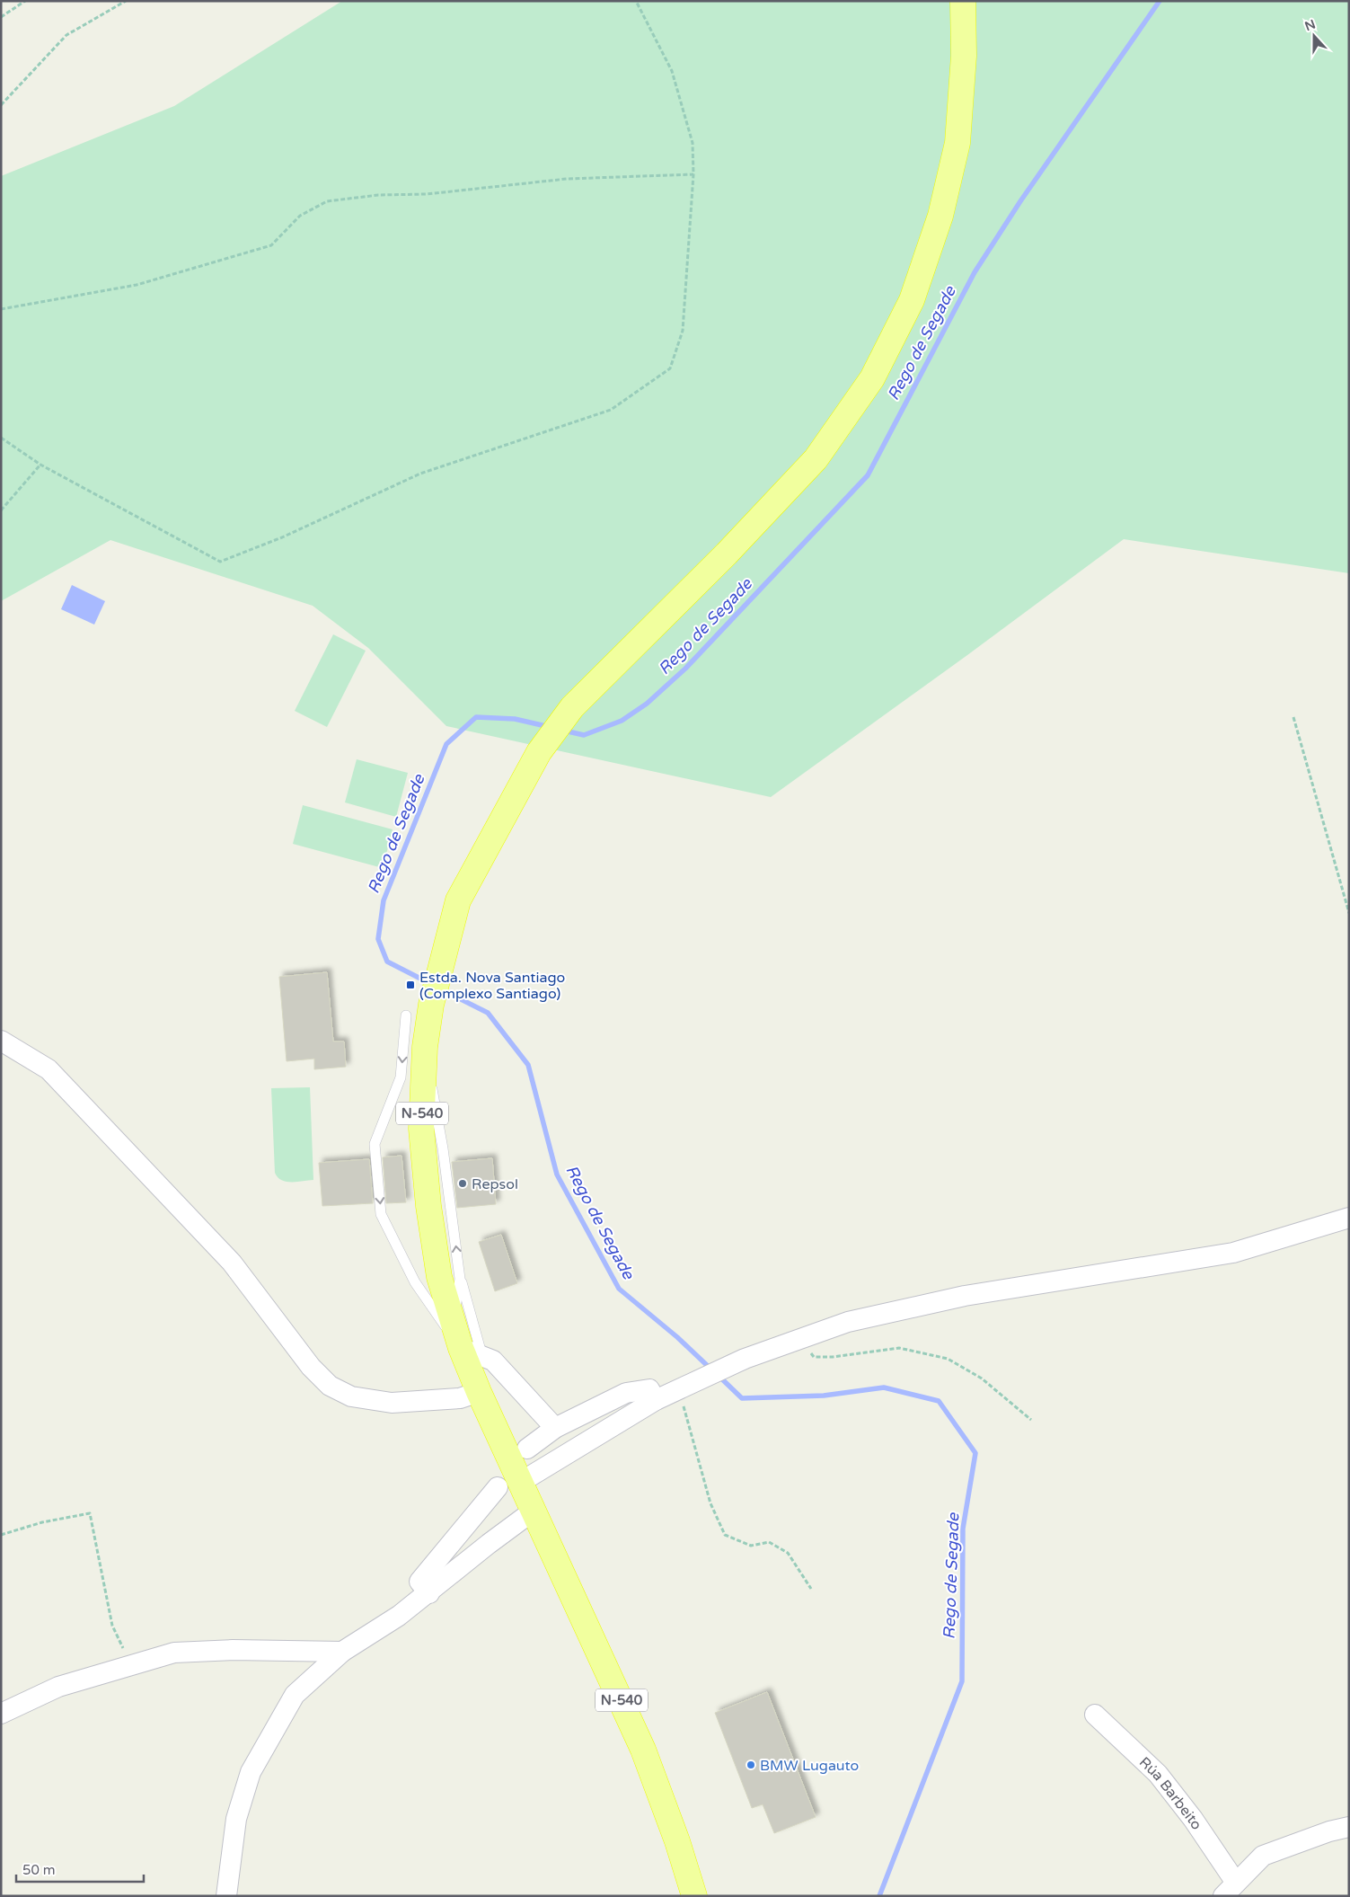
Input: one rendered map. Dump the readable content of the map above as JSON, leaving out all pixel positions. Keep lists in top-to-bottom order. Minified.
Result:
{"streets":{"highway":["N-540"],"street":["Rúa Barbeito"]},"water":["Rego de Segade"],"places":{"transit":["Estda. Nova Santiago (Complexo Santiago)"],"other":["Repsol","BMW Lugauto"]},"scale_bar":"50 m","north":"top"}
